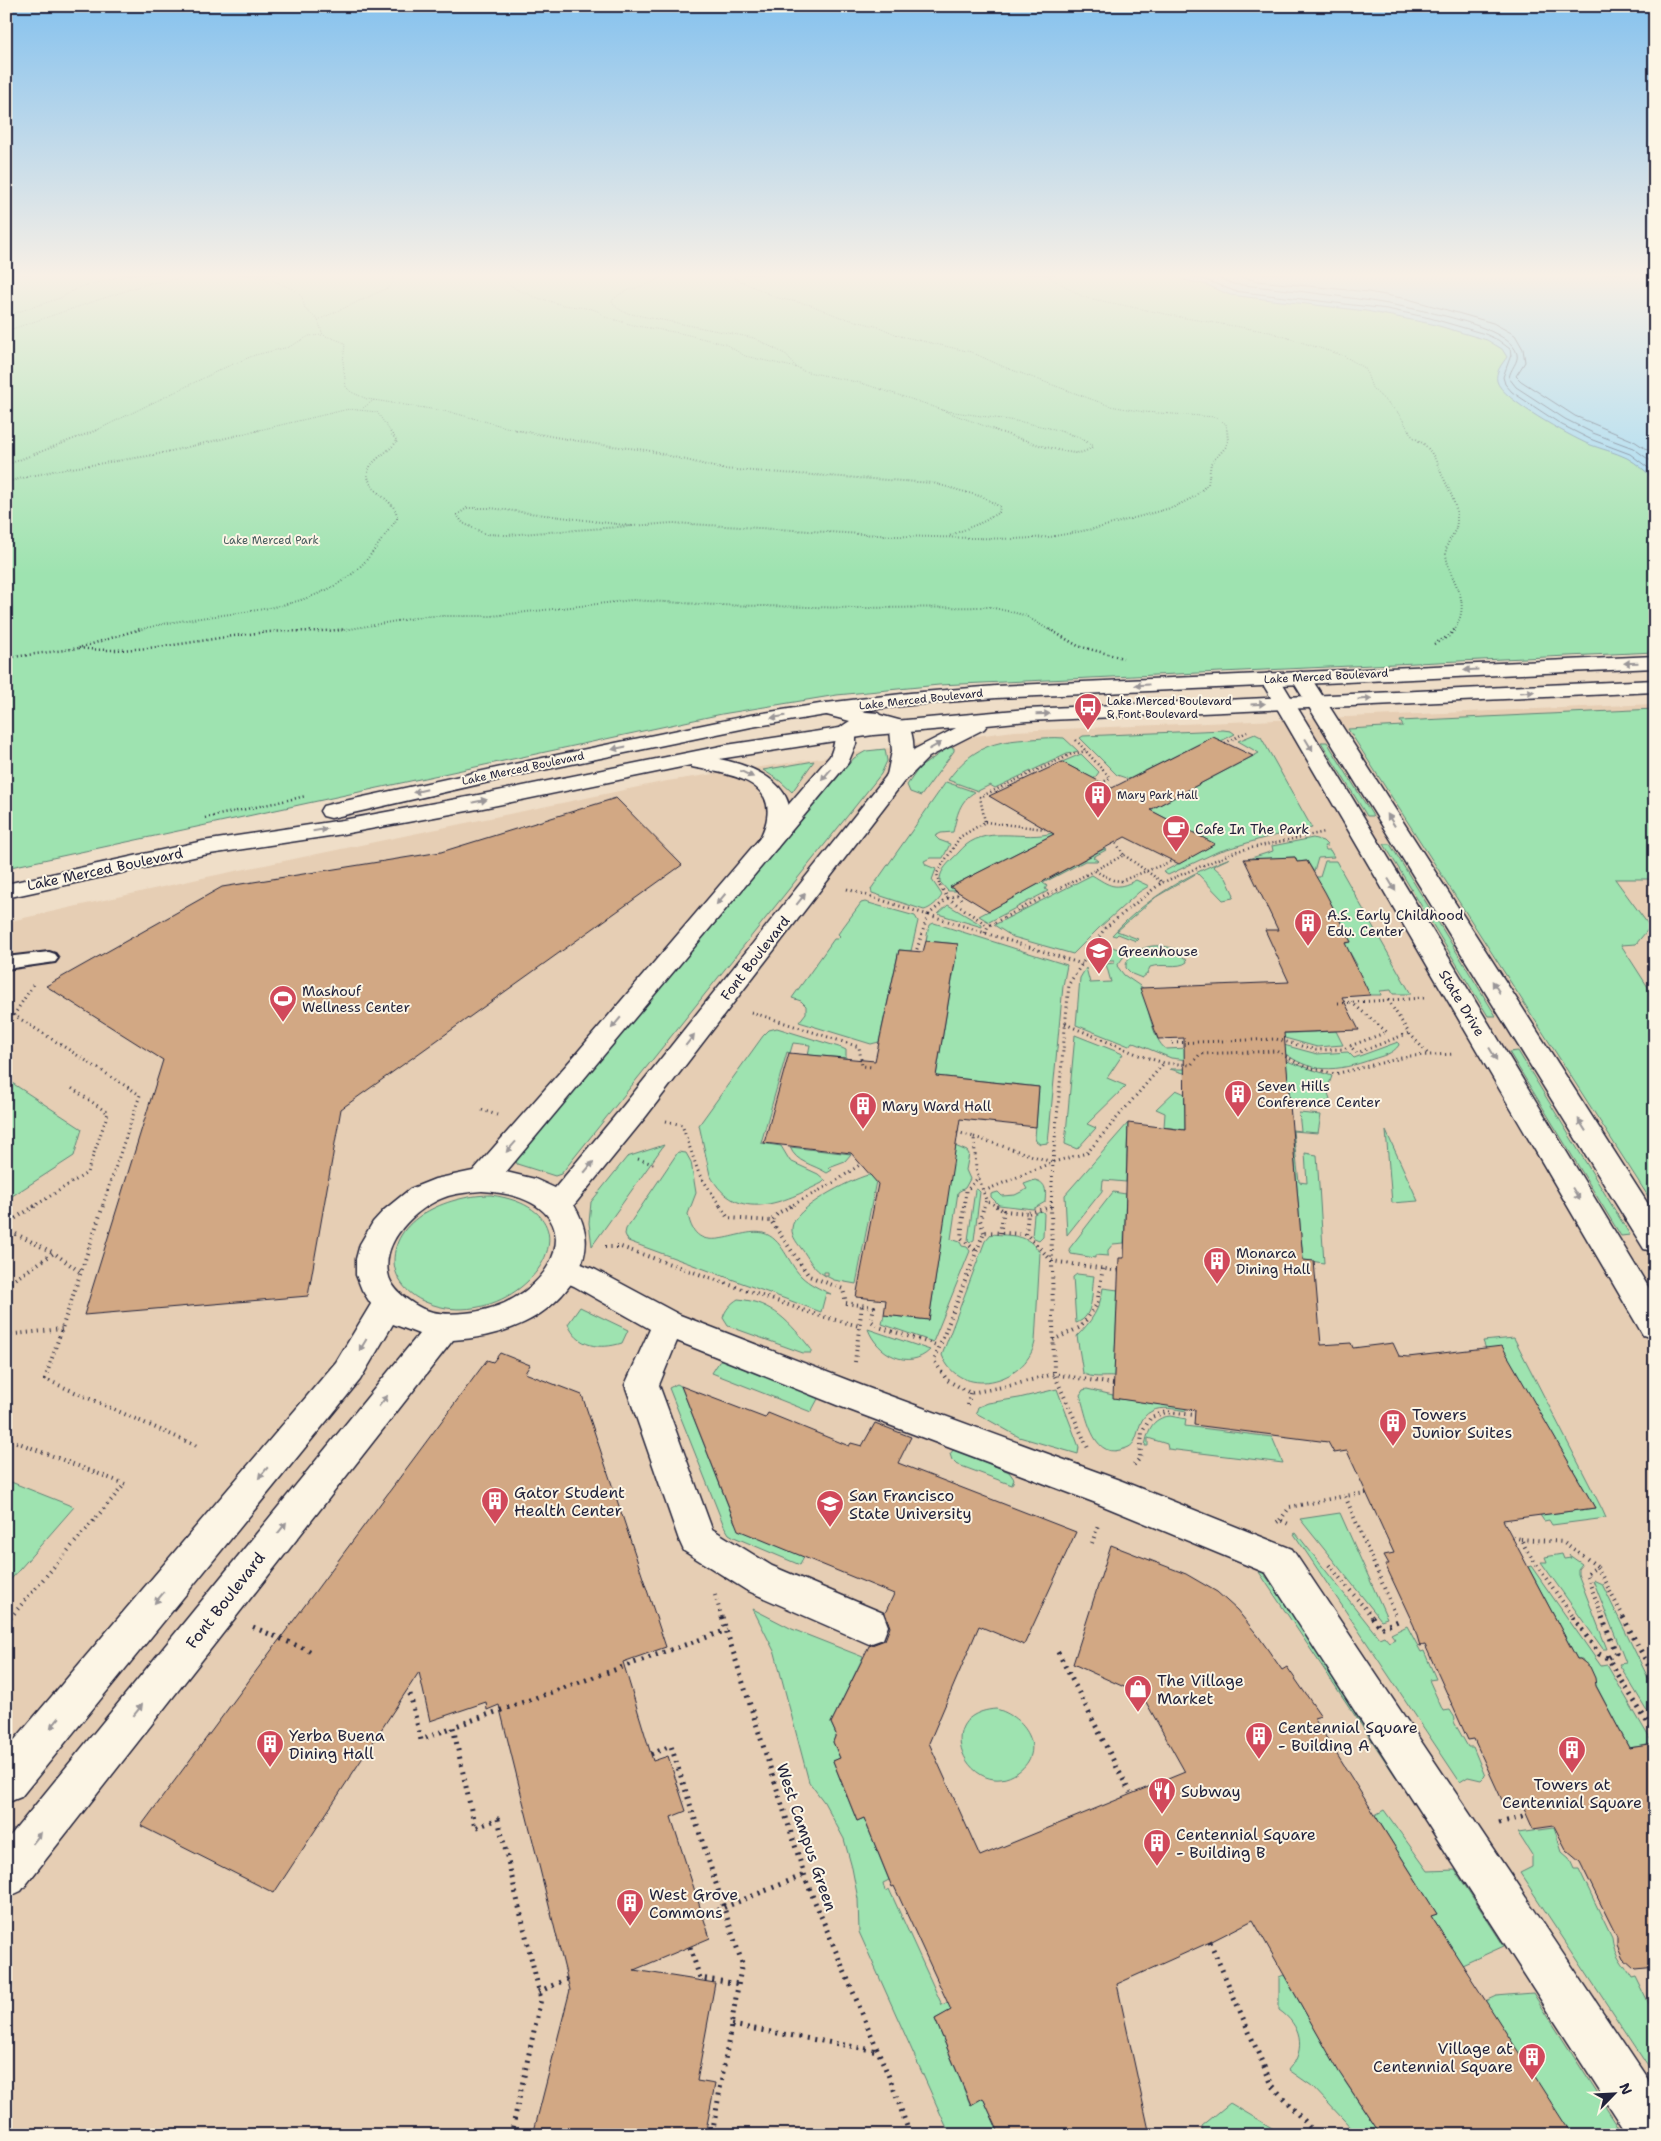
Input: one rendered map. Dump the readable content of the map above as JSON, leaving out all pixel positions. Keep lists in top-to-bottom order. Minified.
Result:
{"streets":{"street":["Lake Merced Boulevard","Font Boulevard","State Drive"],"path":["West Campus Green"]},"crossings":[["Lake Merced Boulevard","Font Boulevard"],["Lake Merced Boulevard","State Drive"]],"parks":["Lake Merced Park"],"places":{"bus stop":["Lake Merced Boulevard & Font Boulevard"],"building":["Mary Park Hall","A.S. Early Childhood Edu. Center","Seven Hills Conference Center","Mary Ward Hall","Monarca Dining Hall","Towers Junior Suites","Gator Student Health Center","Centennial Square - Building A","Yerba Buena Dining Hall","Towers at Centennial Square","Centennial Square - Building B","West Grove Commons","Village at Centennial Square"],"cafe":["Cafe In The Park"],"school or university":["Greenhouse","San Francisco State University"],"sports":["Mashouf Wellness Center"],"shop":["The Village Market"],"restaurant":["Subway"]},"north":"top right"}
